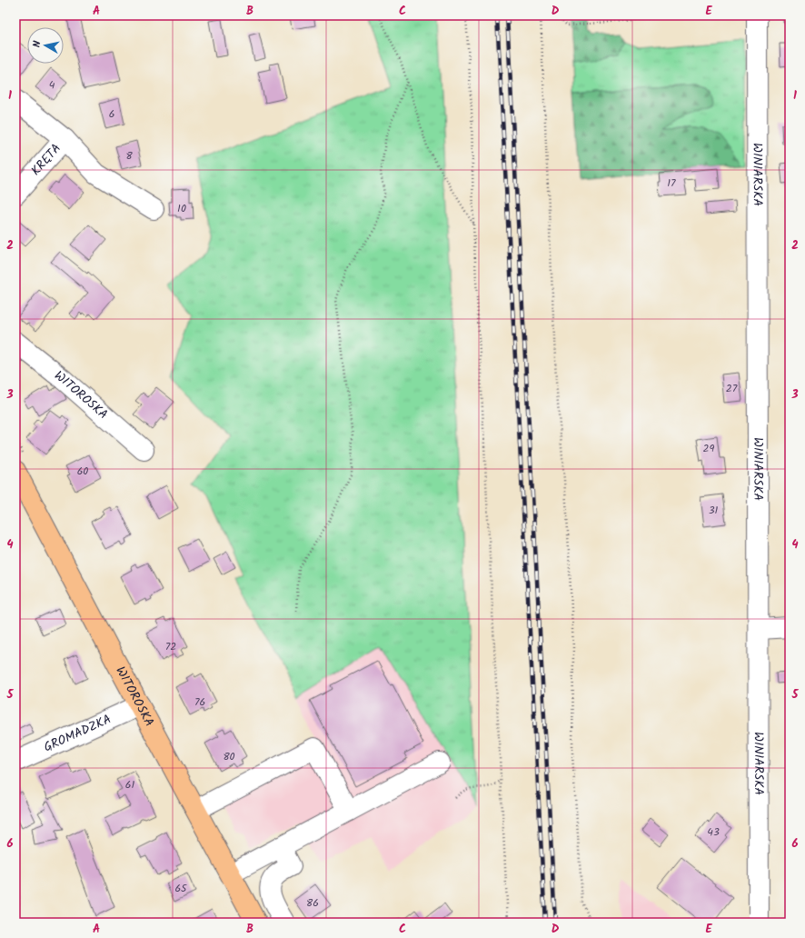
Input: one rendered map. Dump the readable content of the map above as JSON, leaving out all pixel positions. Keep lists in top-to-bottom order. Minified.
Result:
{"streets":{"main road":["WITOROSKA"],"street":["KRĘTA","WINIARSKA","GROMADZKA"]},"crossings":[["WITOROSKA","GROMADZKA"]],"house_numbers":["4","6","8","17","10","27","29","60","31","72","76","80","61","43","65","86"],"north":"left","grid":{"columns":["A","B","C","D","E"],"rows":["1","2","3","4","5","6"]}}
